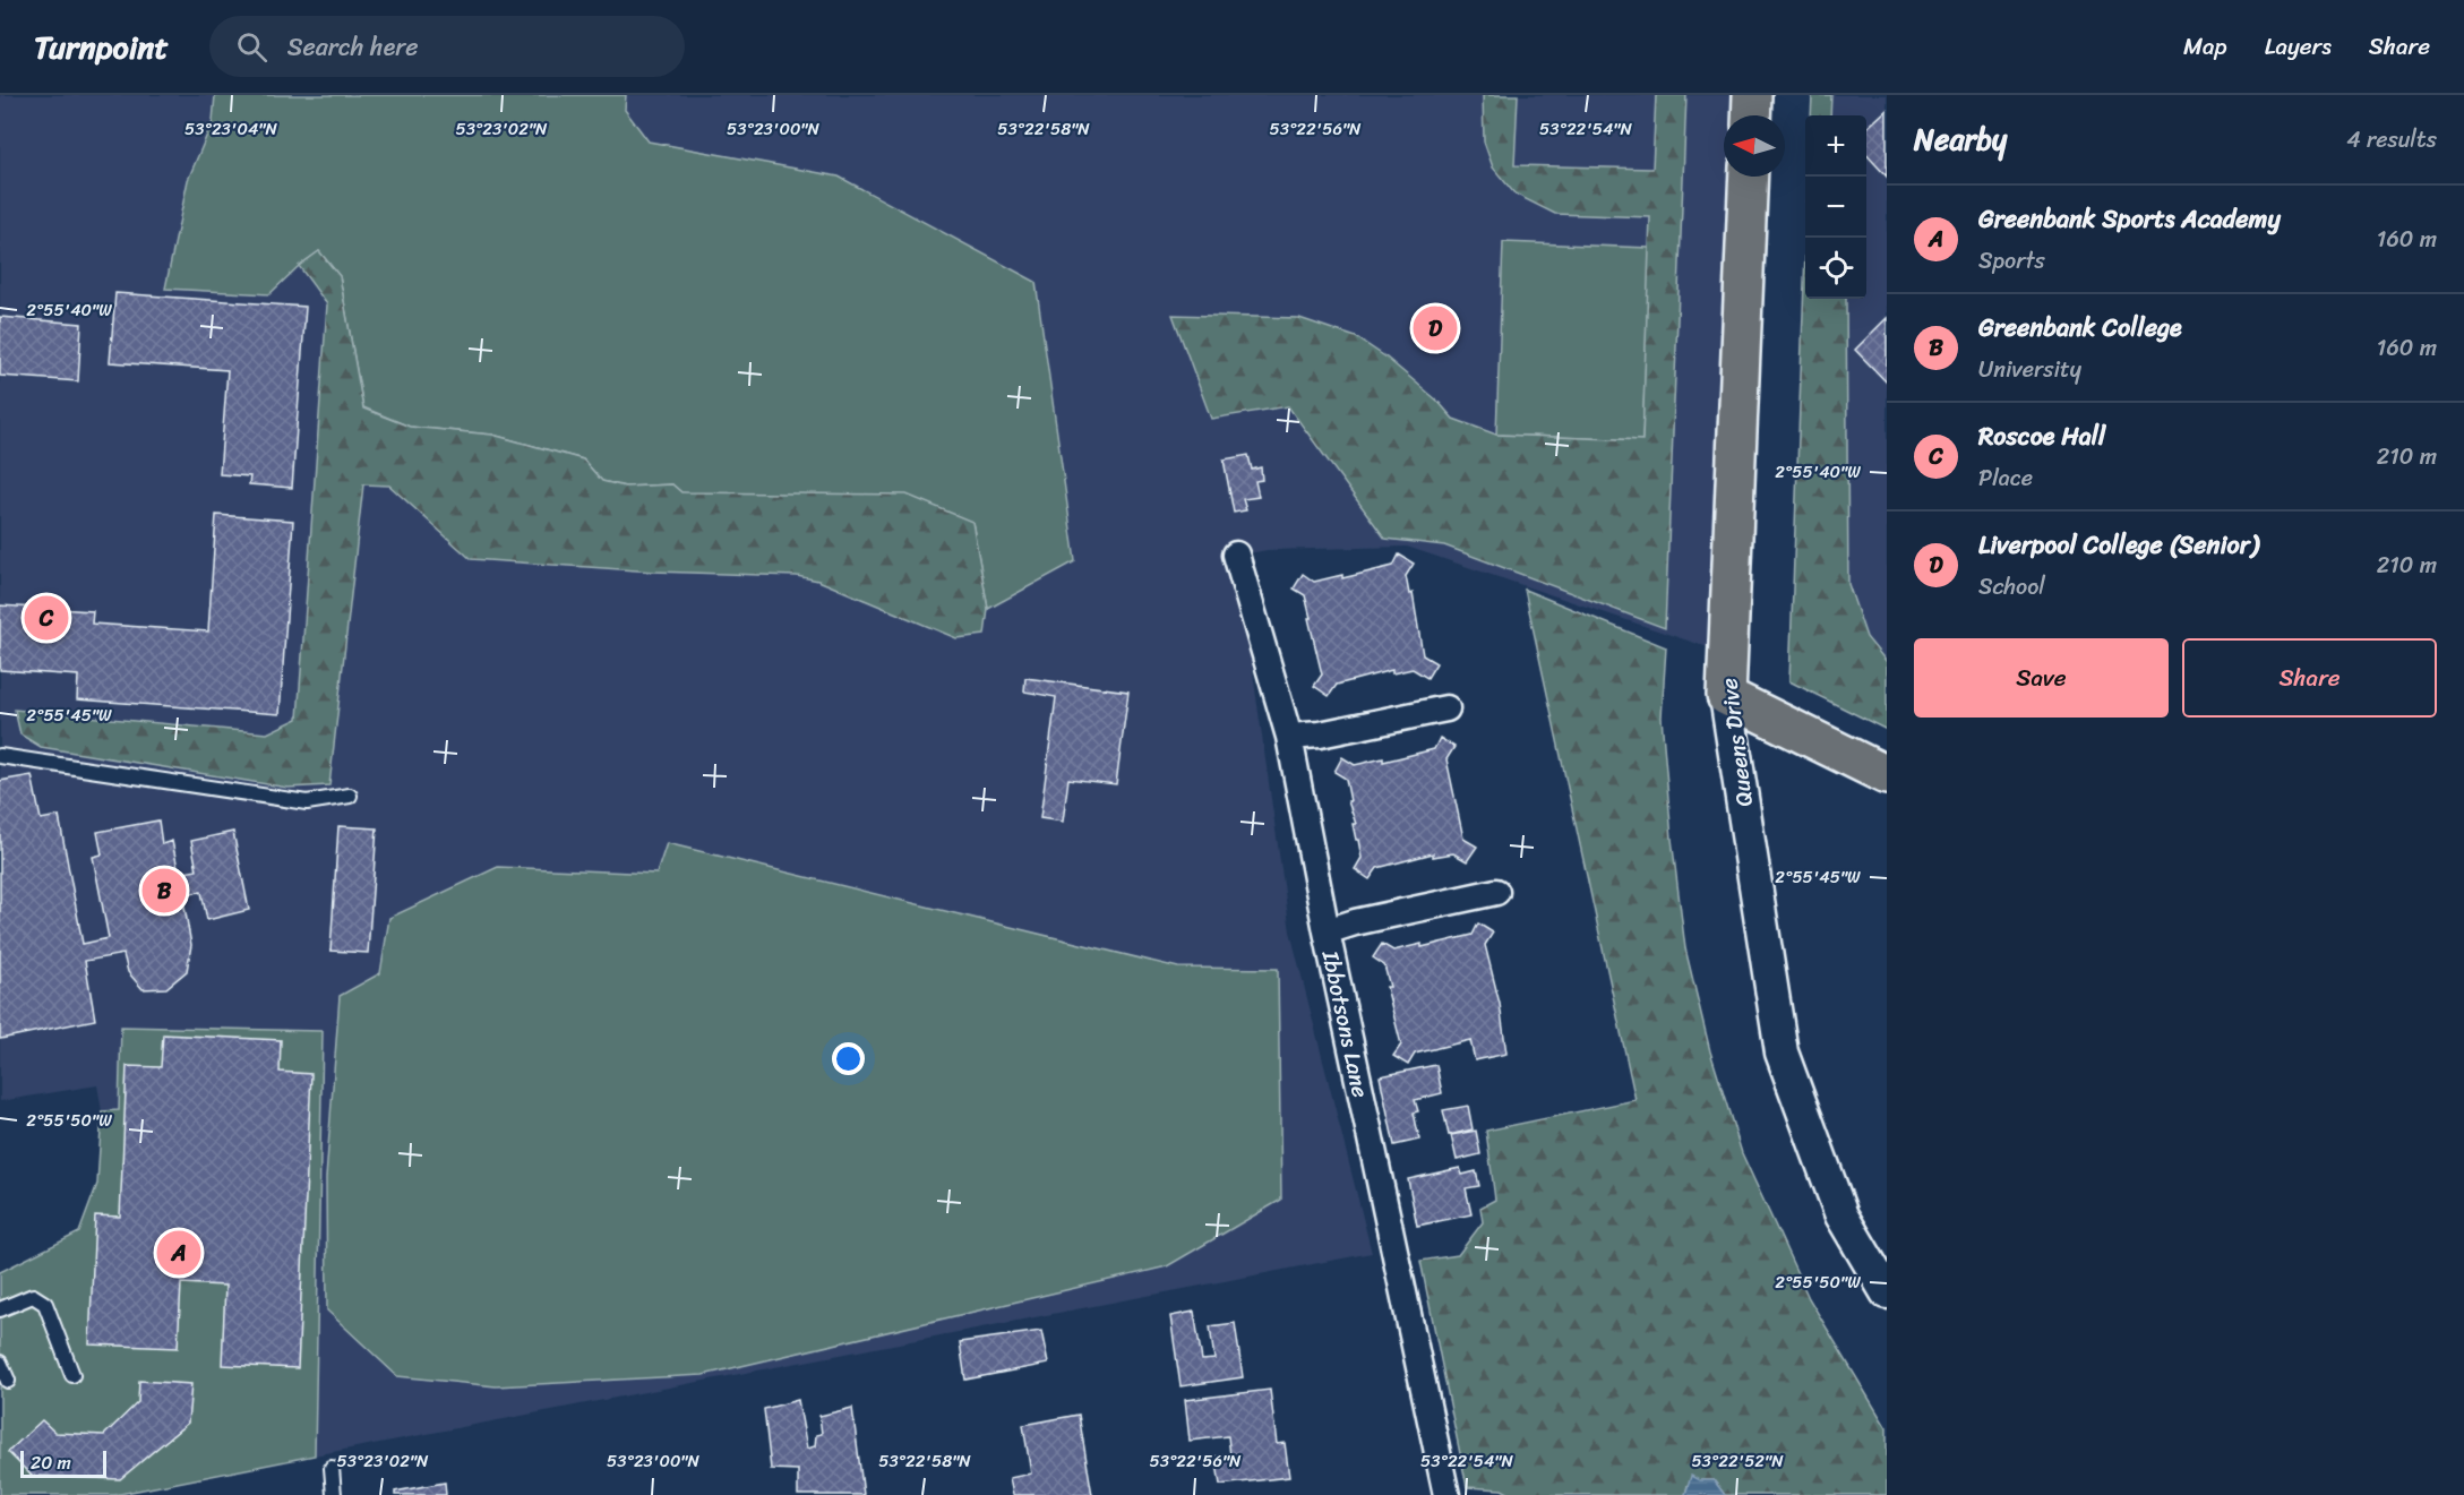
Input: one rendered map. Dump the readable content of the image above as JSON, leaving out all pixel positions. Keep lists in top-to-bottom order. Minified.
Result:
{"streets":{"main road":["Queens Drive"],"street":["Ibbotsons Lane"]},"scale_bar":"20 m","north":"left","page":{"header":"Turnpoint","search":"Search here","nav":["Map","Layers","Share"],"heading":["Nearby","4 results"],"map_buttons":["+","−"],"list":[{"mark":"A","name":"Greenbank Sports Academy","note":"Sports","value":"160 m"},{"mark":"B","name":"Greenbank College","note":"University","value":"160 m"},{"mark":"C","name":"Roscoe Hall","note":"Place","value":"210 m"},{"mark":"D","name":"Liverpool College (Senior)","note":"School","value":"210 m"}],"pins":["D","C","B","A"],"buttons":["Save","Share"],"scale":"20 m"},"coordinates":["53°23'04\"N","53°23'02\"N","53°23'00\"N","53°22'58\"N","53°22'54\"N","53°22'56\"N","2°55'40\"W","2°55'45\"W","2°55'50\"W","53°22'52\"N"]}
